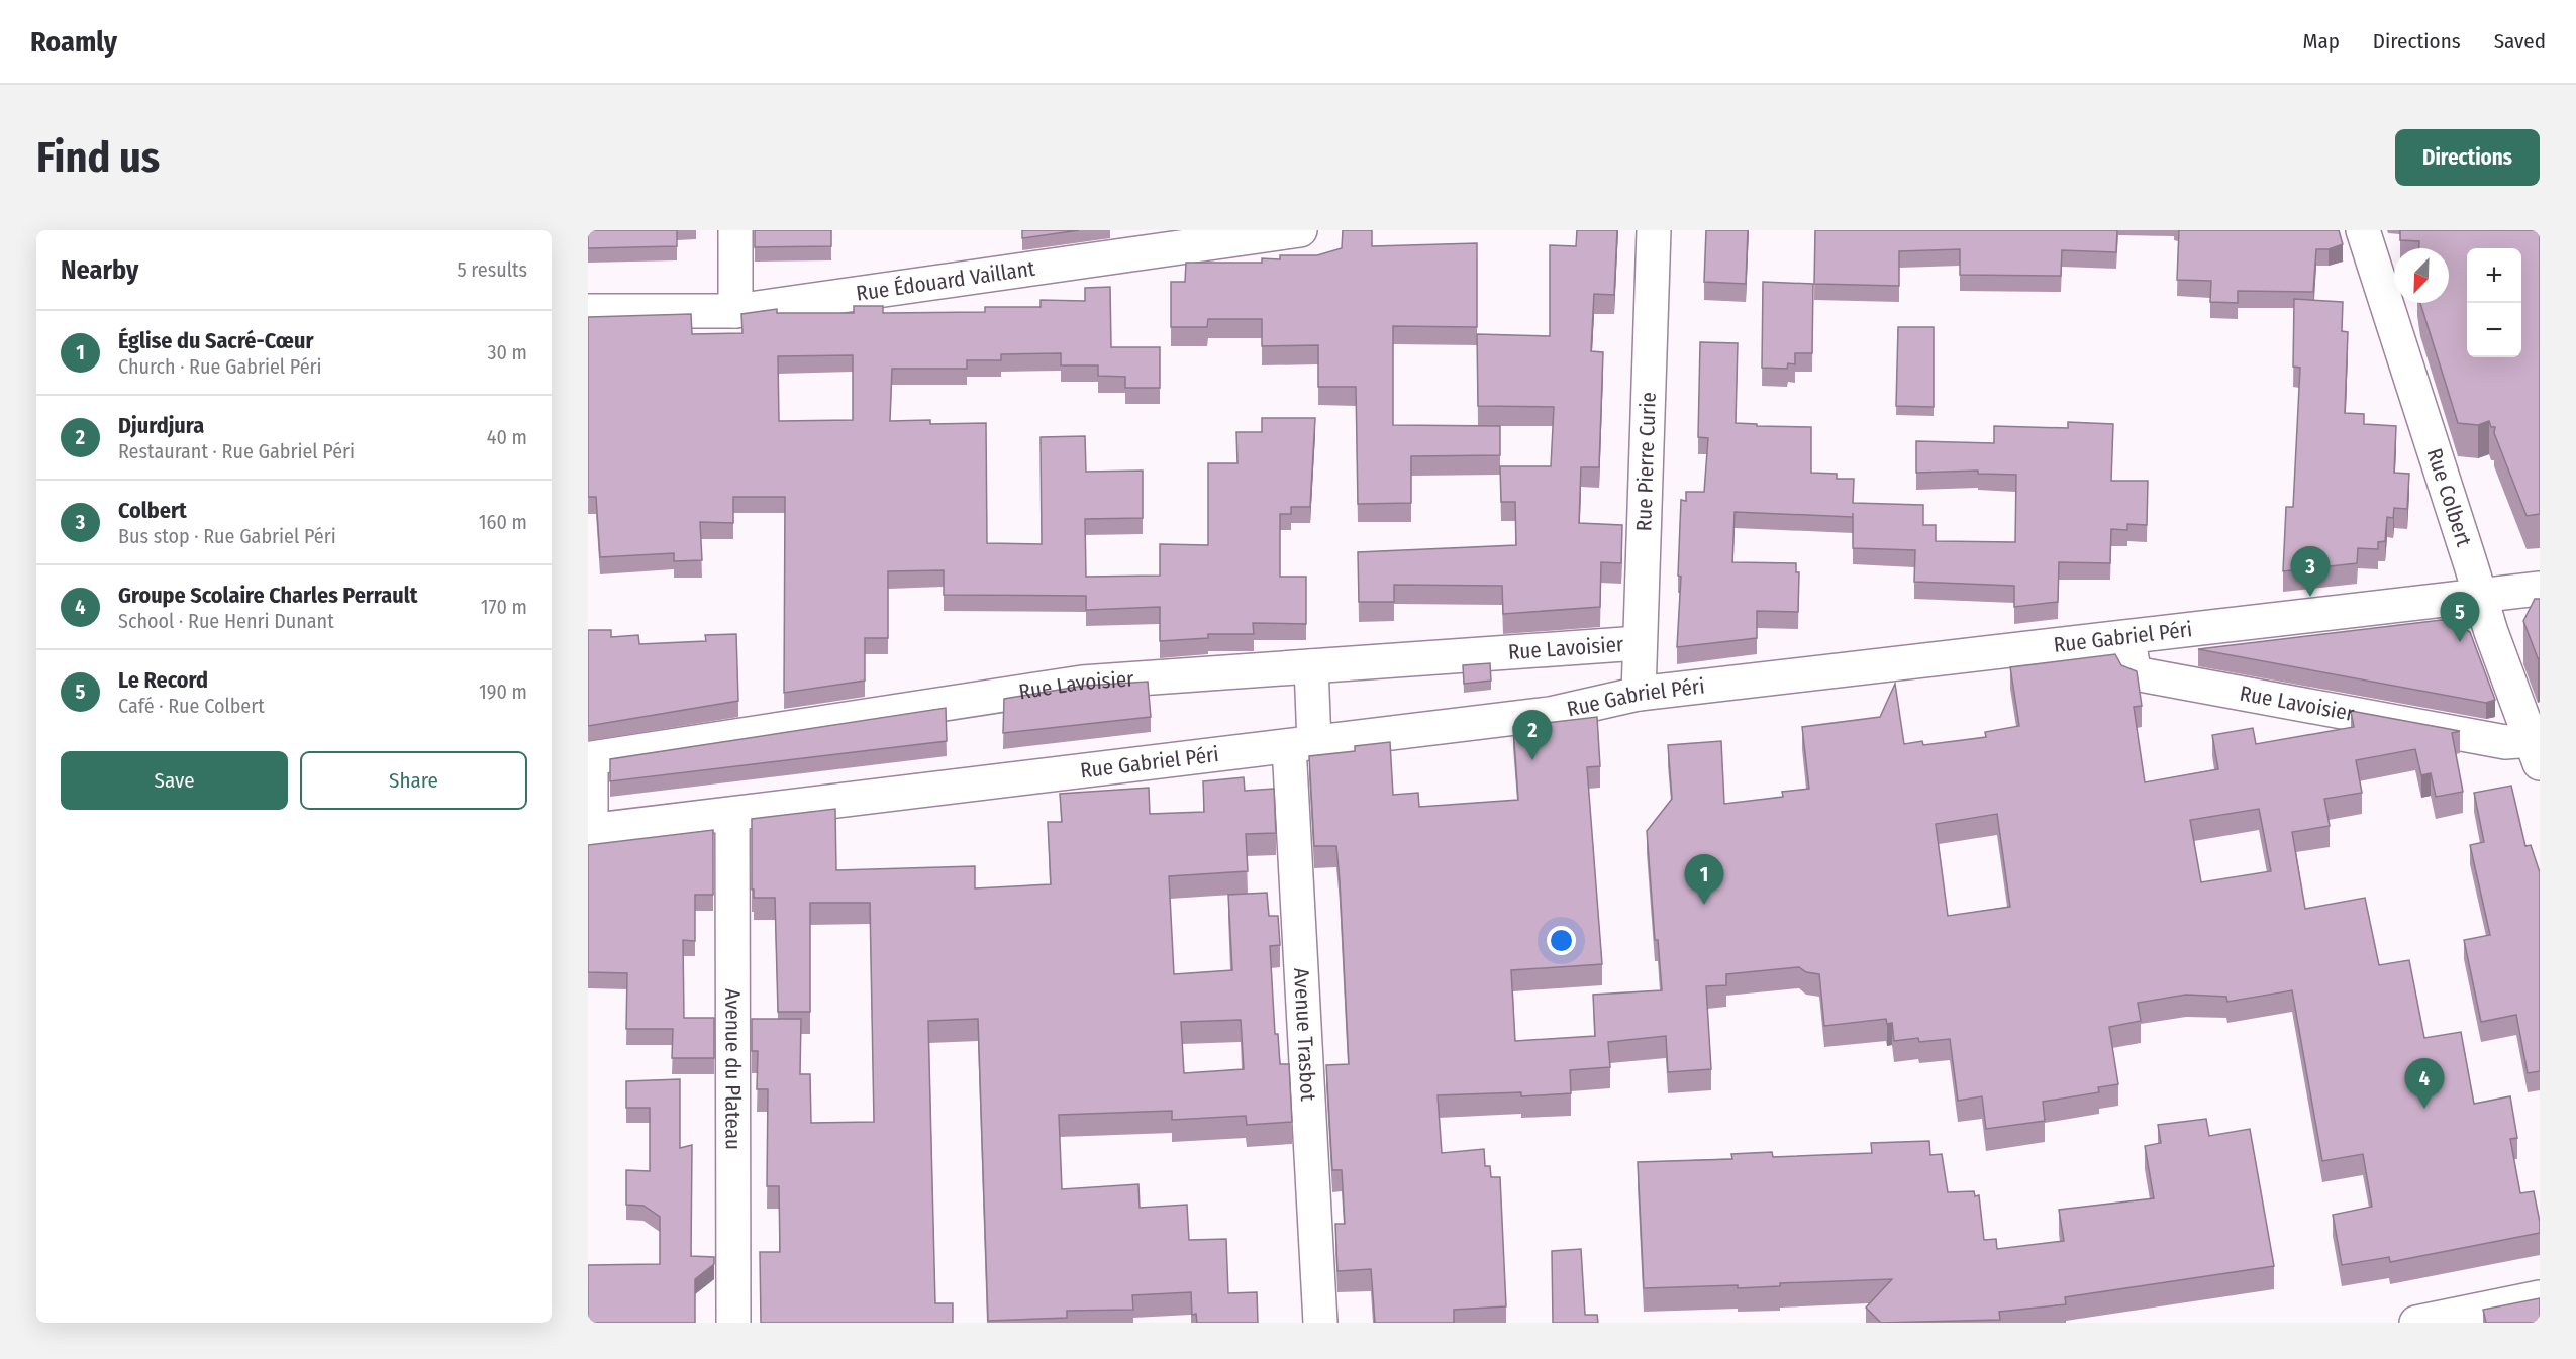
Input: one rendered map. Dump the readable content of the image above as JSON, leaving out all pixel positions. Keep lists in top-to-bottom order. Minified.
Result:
{"streets":{"street":["Rue Édouard Vaillant","Rue Pierre Curie","Rue Colbert","Rue Gabriel Péri","Rue Lavoisier","Avenue Trasbot","Avenue du Plateau"]},"crossings":[["Rue Pierre Curie","Rue Gabriel Péri"],["Rue Pierre Curie","Rue Lavoisier"],["Rue Colbert","Rue Gabriel Péri"],["Rue Colbert","Rue Lavoisier"],["Rue Gabriel Péri","Rue Lavoisier"],["Rue Gabriel Péri","Avenue Trasbot"],["Rue Gabriel Péri","Avenue du Plateau"],["Rue Lavoisier","Avenue Trasbot"]],"north":"bottom left","page":{"header":"Roamly","nav":["Map","Directions","Saved"],"buttons":["Directions",["Save","Share"]],"title":"Find us","heading":["Nearby","5 results"],"map_buttons":["+","−"],"list":[{"mark":"1","name":"Église du Sacré-Cœur","note":"Church · Rue Gabriel Péri","value":"30 m"},{"mark":"2","name":"Djurdjura","note":"Restaurant · Rue Gabriel Péri","value":"40 m"},{"mark":"3","name":"Colbert","note":"Bus stop · Rue Gabriel Péri","value":"160 m"},{"mark":"4","name":"Groupe Scolaire Charles Perrault","note":"School · Rue Henri Dunant","value":"170 m"},{"mark":"5","name":"Le Record","note":"Café · Rue Colbert","value":"190 m"}],"pins":["3","5","2","1","4"]}}
